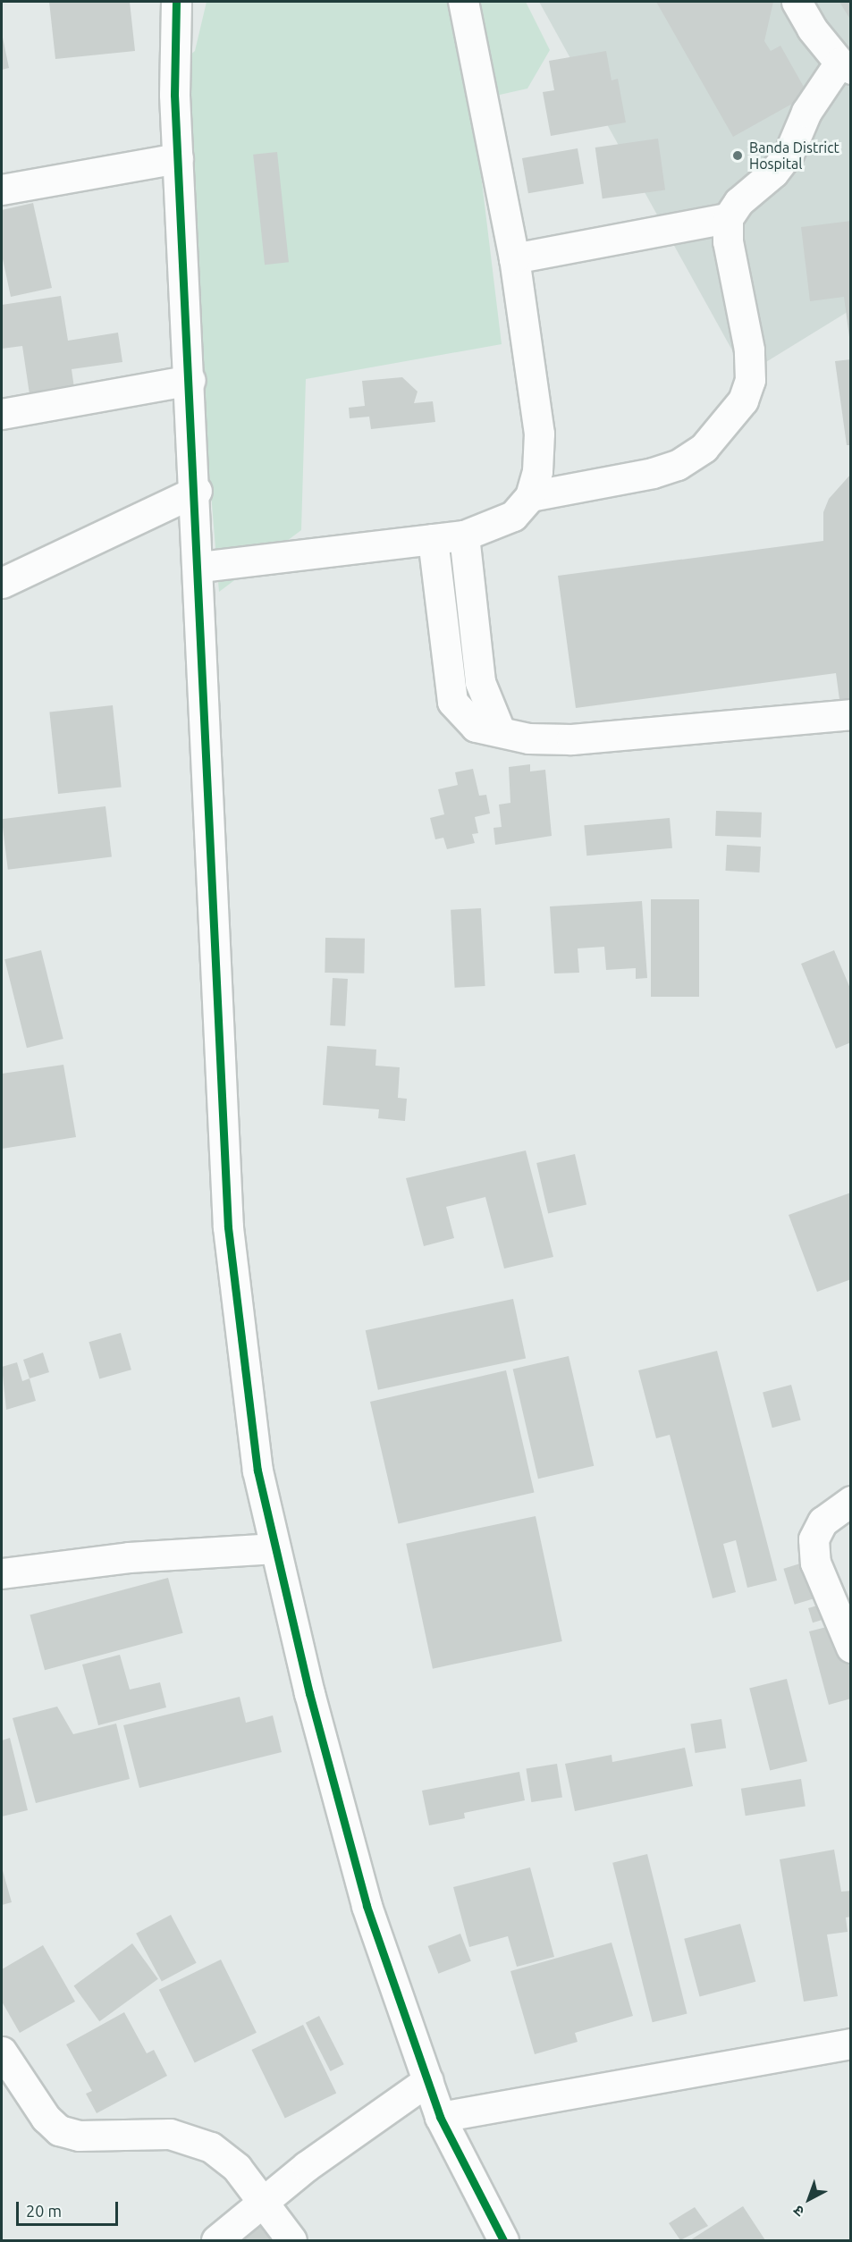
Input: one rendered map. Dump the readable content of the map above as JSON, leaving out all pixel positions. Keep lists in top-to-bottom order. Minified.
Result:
{"places":["Banda District Hospital"],"scale_bar":"20 m","north":"bottom left"}
